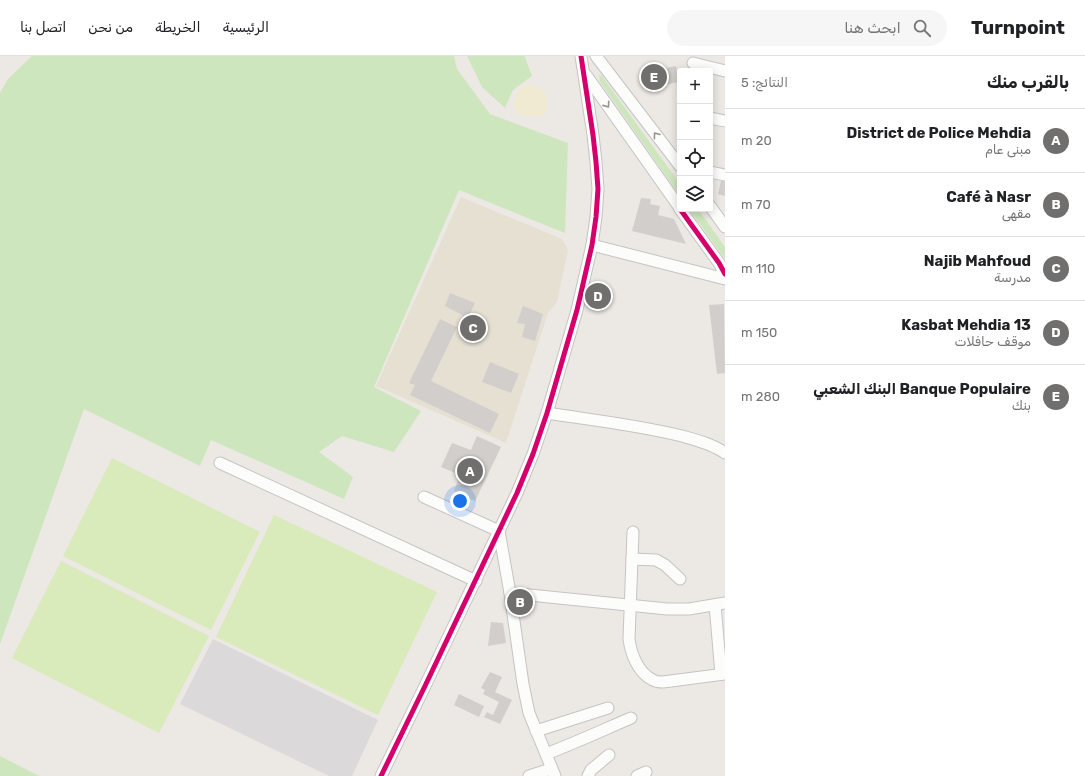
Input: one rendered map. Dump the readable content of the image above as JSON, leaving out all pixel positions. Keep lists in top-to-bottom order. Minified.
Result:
{"page":{"header":"Turnpoint","search":"ابحث هنا","nav":["الرئيسية","الخريطة","من نحن","اتصل بنا"],"heading":["بالقرب منك","النتائج: 5"],"pins":["E","D","C","A","B"],"map_buttons":["+","−"],"list":[{"mark":"A","name":"District de Police Mehdia","note":"مبنى عام","value":"20 m"},{"mark":"B","name":"Café à Nasr","note":"مقهى","value":"70 m"},{"mark":"C","name":"Najib Mahfoud","note":"مدرسة","value":"110 m"},{"mark":"D","name":"13 Kasbat Mehdia","note":"موقف حافلات","value":"150 m"},{"mark":"E","name":"Banque Populaire البنك الشعبي","note":"بنك","value":"280 m"}]}}
